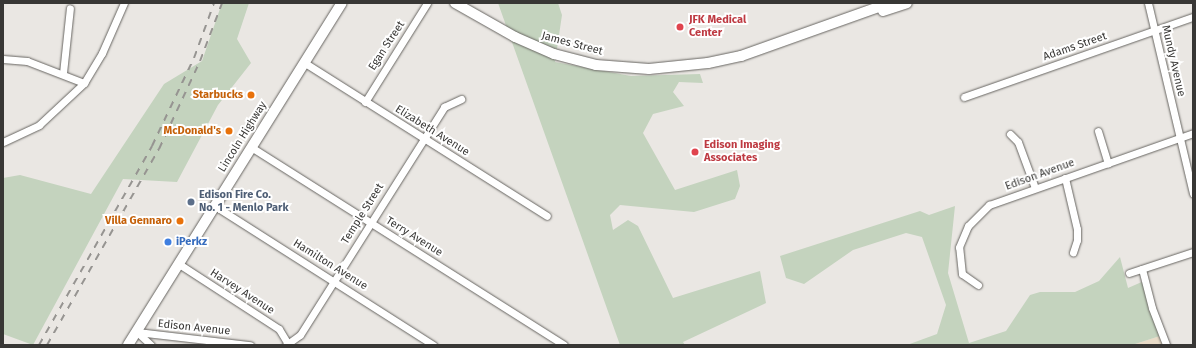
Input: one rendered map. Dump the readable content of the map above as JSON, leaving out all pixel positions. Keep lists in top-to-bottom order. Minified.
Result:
{"streets":{"street":["James Street","Egan Street","Adams Street","Mundy Avenue","Elizabeth Avenue","Lincoln Highway","Edison Avenue","Temple Street","Terry Avenue","Hamilton Avenue","Harvey Avenue"]},"crossings":[["Egan Street","Elizabeth Avenue"],["Adams Street","Mundy Avenue"],["Mundy Avenue","Edison Avenue"],["Elizabeth Avenue","Lincoln Highway"],["Elizabeth Avenue","Temple Street"],["Lincoln Highway","Edison Avenue"],["Lincoln Highway","Terry Avenue"],["Lincoln Highway","Hamilton Avenue"],["Lincoln Highway","Harvey Avenue"],["Temple Street","Terry Avenue"],["Temple Street","Hamilton Avenue"],["Temple Street","Harvey Avenue"]],"places":["JFK Medical Center","Starbucks","McDonald's","Edison Imaging Associates","Edison Fire Co. No. 1 - Menlo Park","Villa Gennaro","iPerkz"]}
